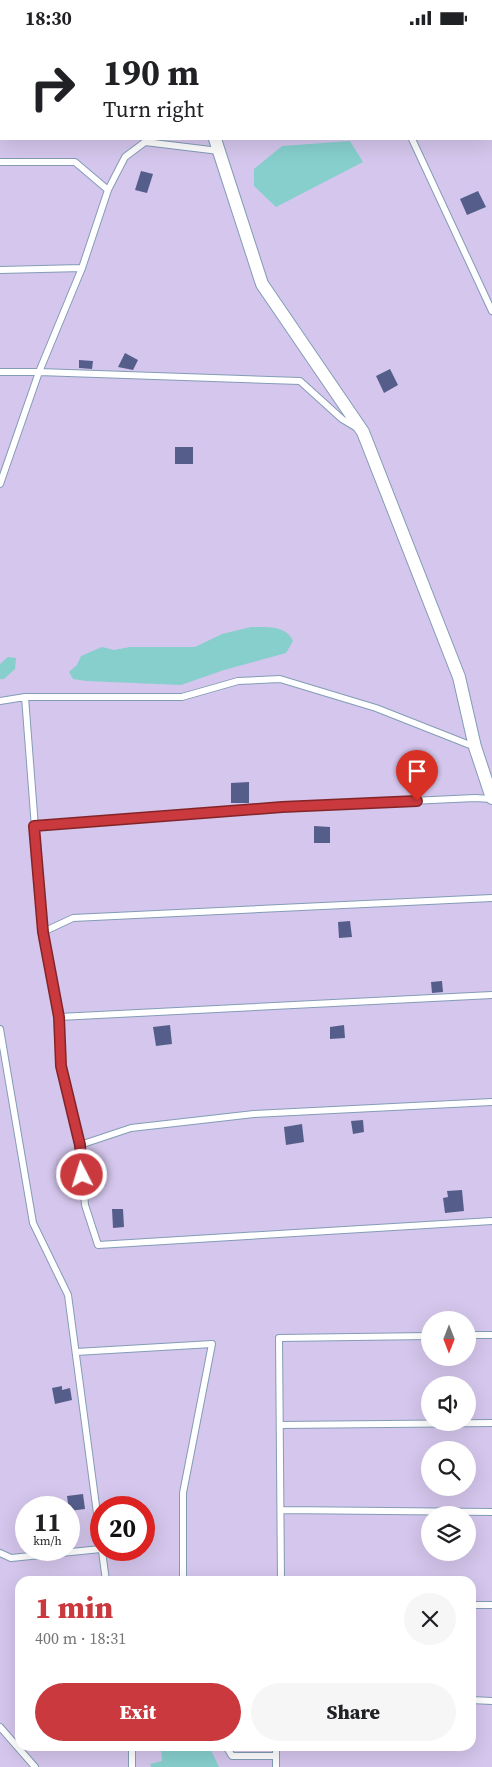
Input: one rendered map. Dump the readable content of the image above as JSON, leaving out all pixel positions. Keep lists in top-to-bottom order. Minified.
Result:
{"north":"bottom","page":{"status":"18:30","turn":["190 m","Turn right"],"speed":"11 km/h","limit":"20","heading":["1 min","400 m · 18:31"],"buttons":["Exit","Share"]}}
